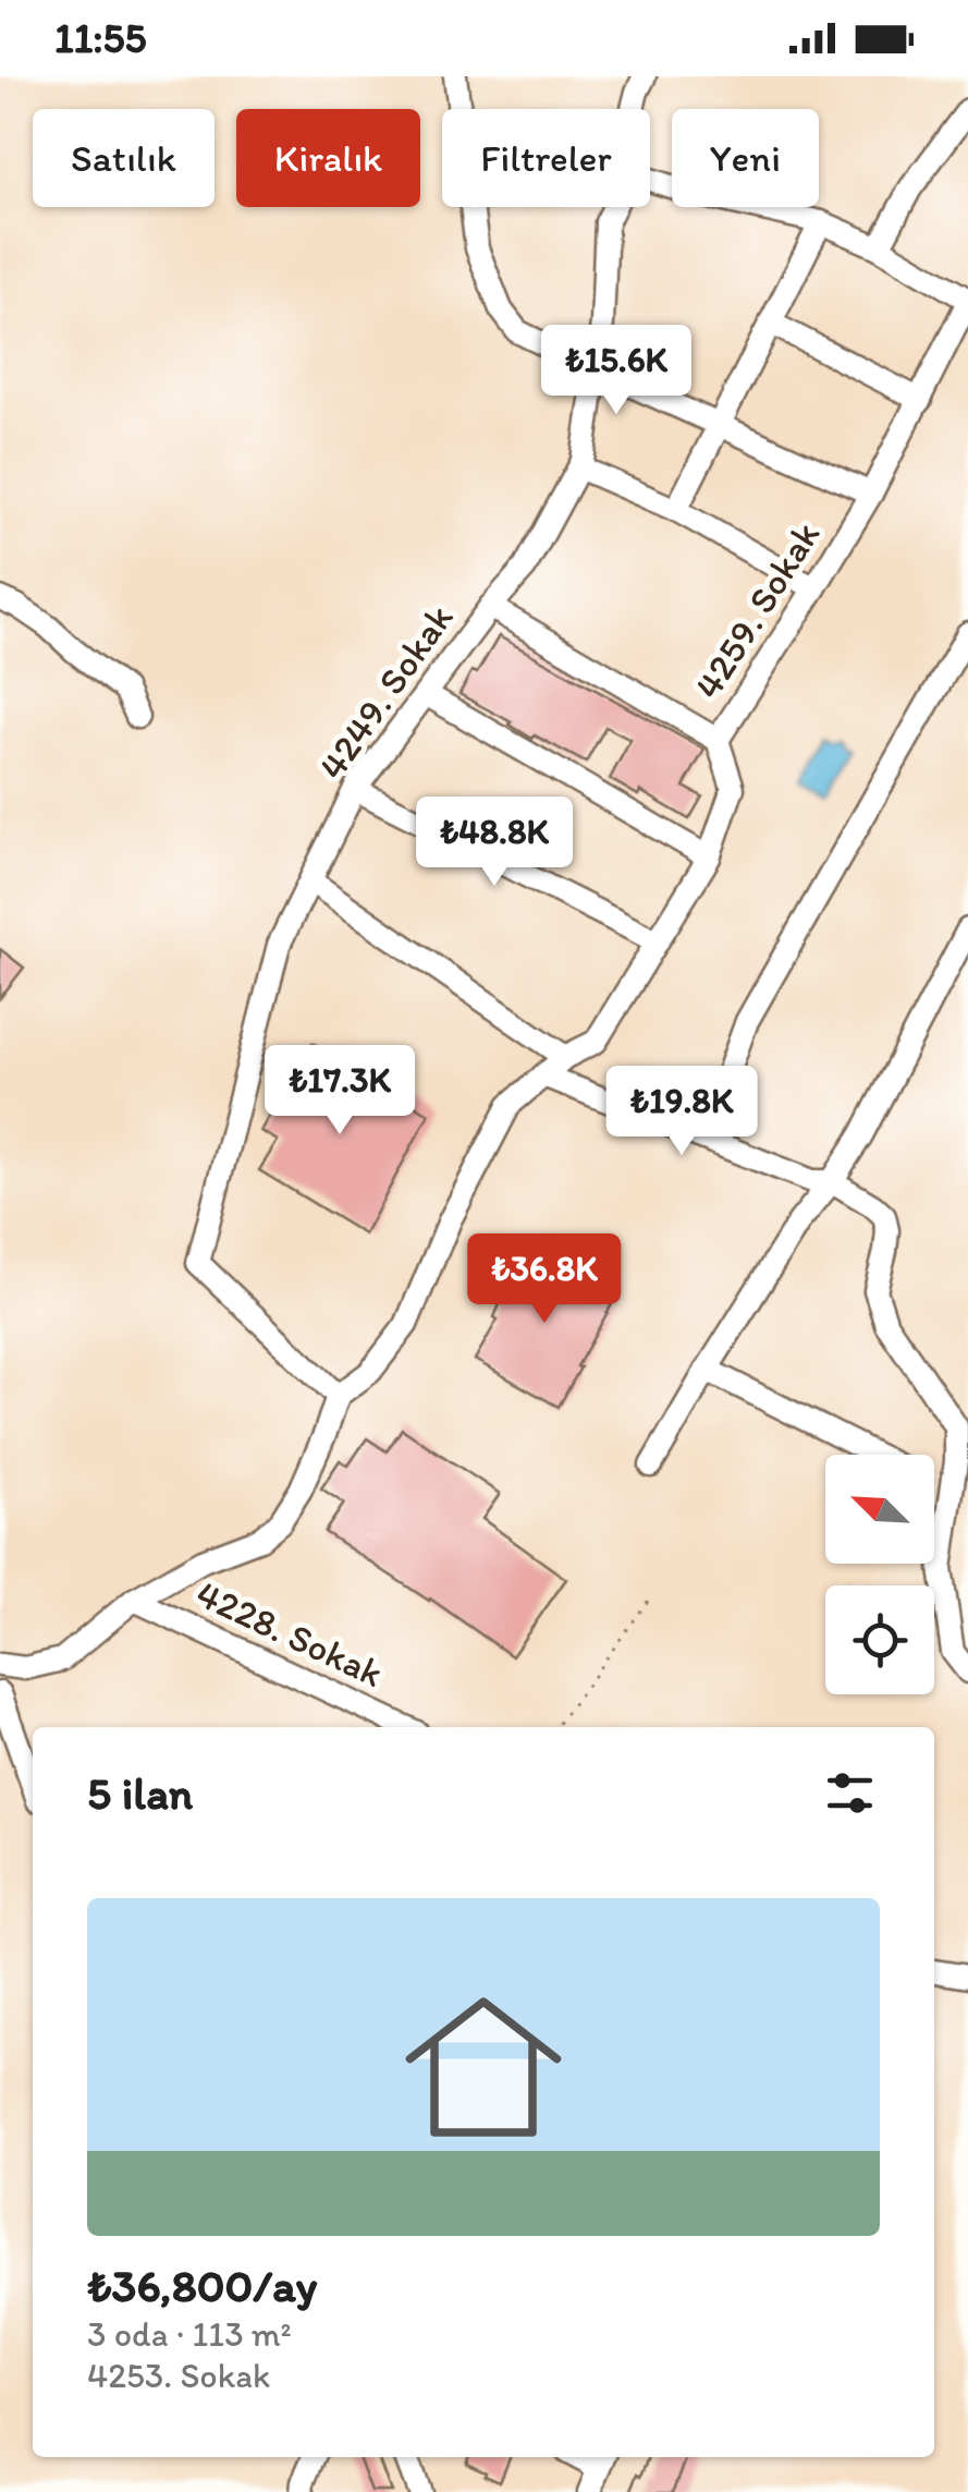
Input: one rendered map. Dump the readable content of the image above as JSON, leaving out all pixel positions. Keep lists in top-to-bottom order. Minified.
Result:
{"streets":{"street":["4259. Sokak","4249. Sokak","4228. Sokak"]},"crossings":[["4259. Sokak","4249. Sokak"]],"north":"top left","page":{"status":"11:55","chip":["Satılık","Kiralık","Filtreler","Yeni"],"price":["₺15.6K","₺48.8K","₺17.3K","₺19.8K","₺36.8K"],"heading":"5 ilan","list":[{"name":"₺36,800/ay","note":"3 oda · 113 m² · 4253. Sokak"}]}}
